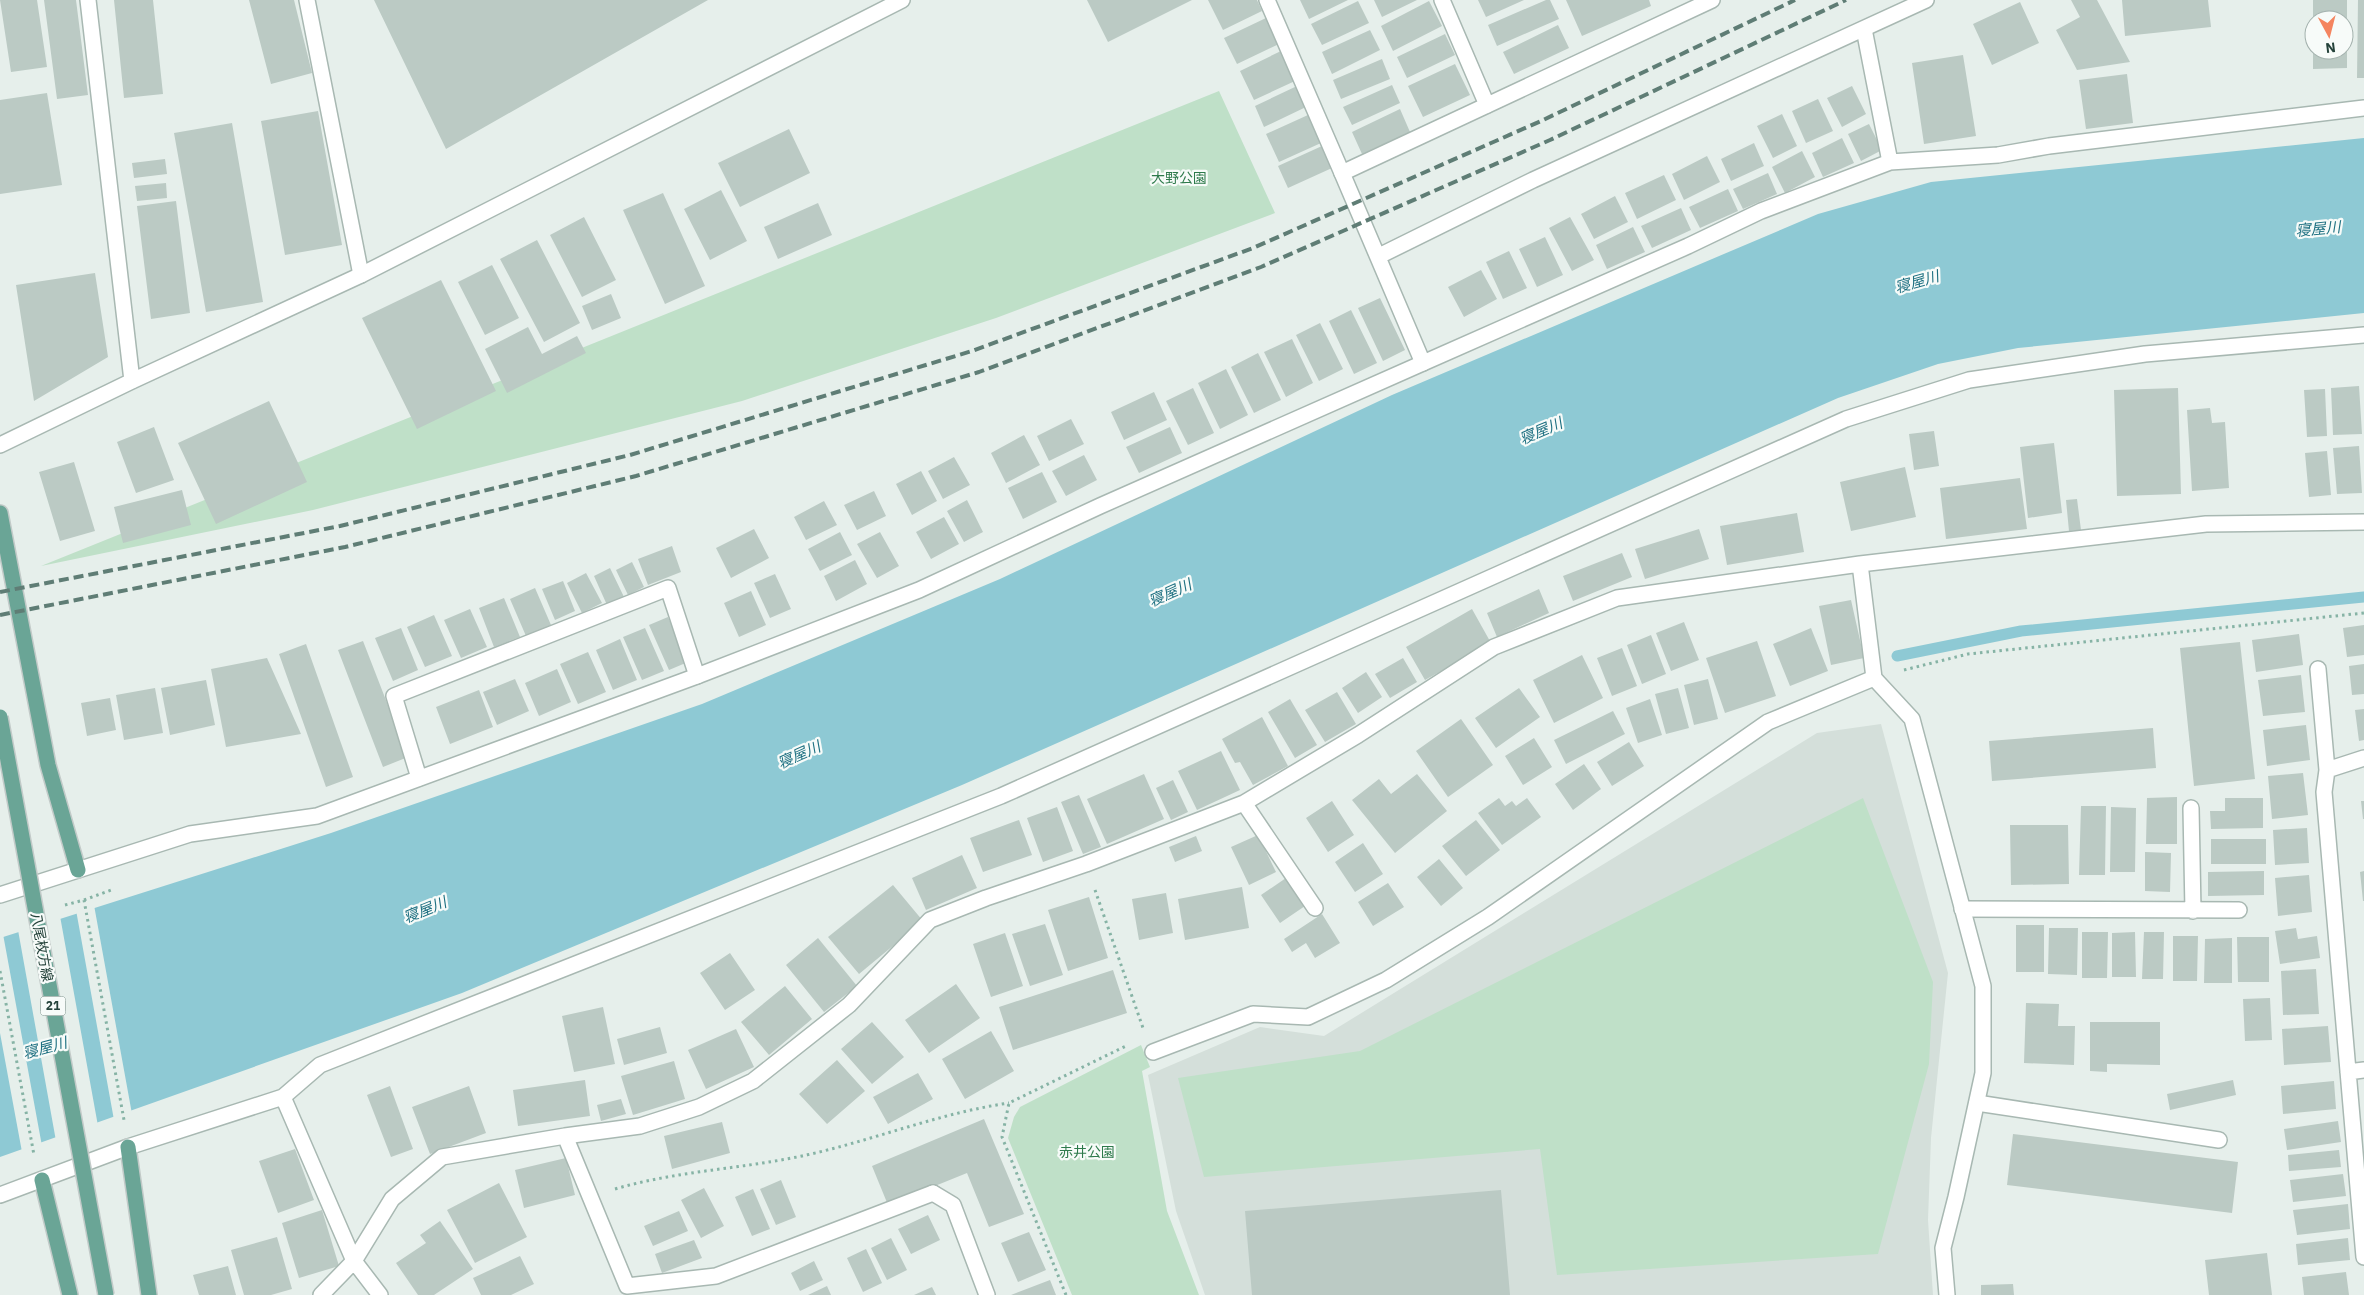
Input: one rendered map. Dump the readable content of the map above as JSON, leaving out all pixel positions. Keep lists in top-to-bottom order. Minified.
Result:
{"streets":{"main road":["八尾枚方線","21"]},"water":["寝屋川"],"parks":["大野公園","赤井公園"],"north":"bottom"}
